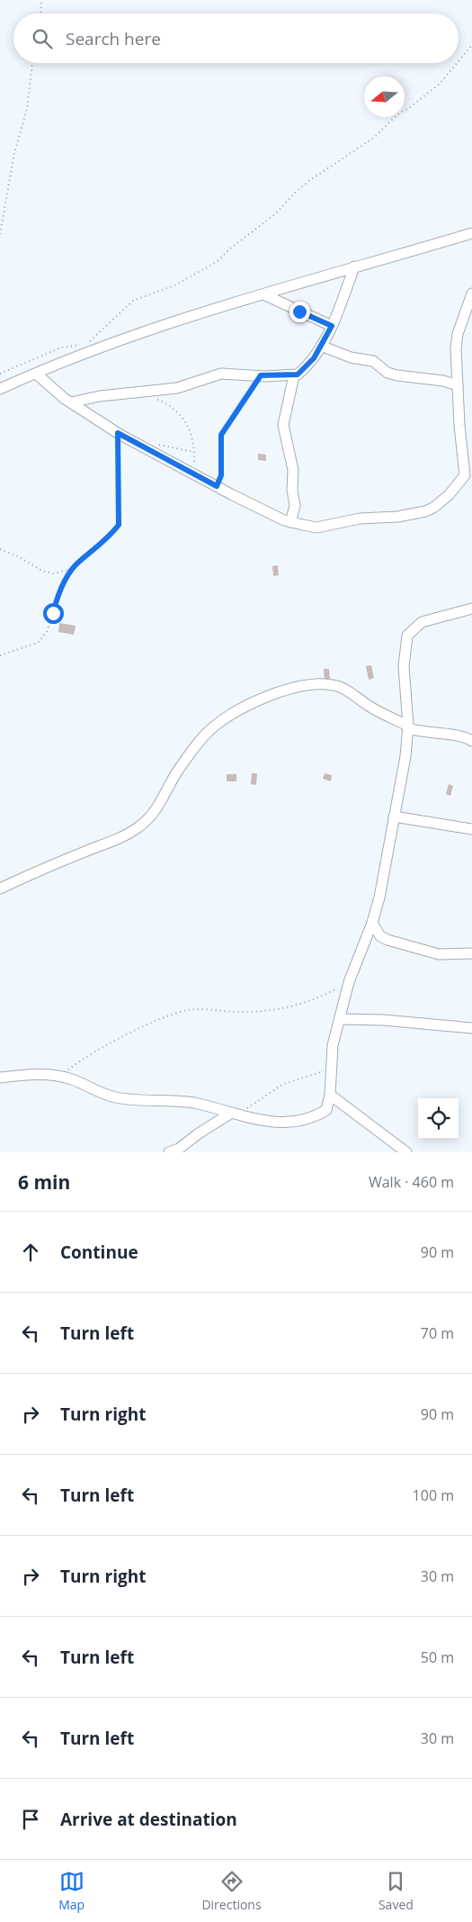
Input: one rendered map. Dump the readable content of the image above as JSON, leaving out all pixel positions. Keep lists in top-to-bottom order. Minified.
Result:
{"north":"left","page":{"search":"Search here","heading":["6 min","Walk · 460 m"],"list":[["Continue","90 m"],["Turn left","70 m"],["Turn right","90 m"],["Turn left","100 m"],["Turn right","30 m"],["Turn left","50 m"],["Turn left","30 m"],"Arrive at destination"],"nav":["Map","Directions","Saved"]}}
